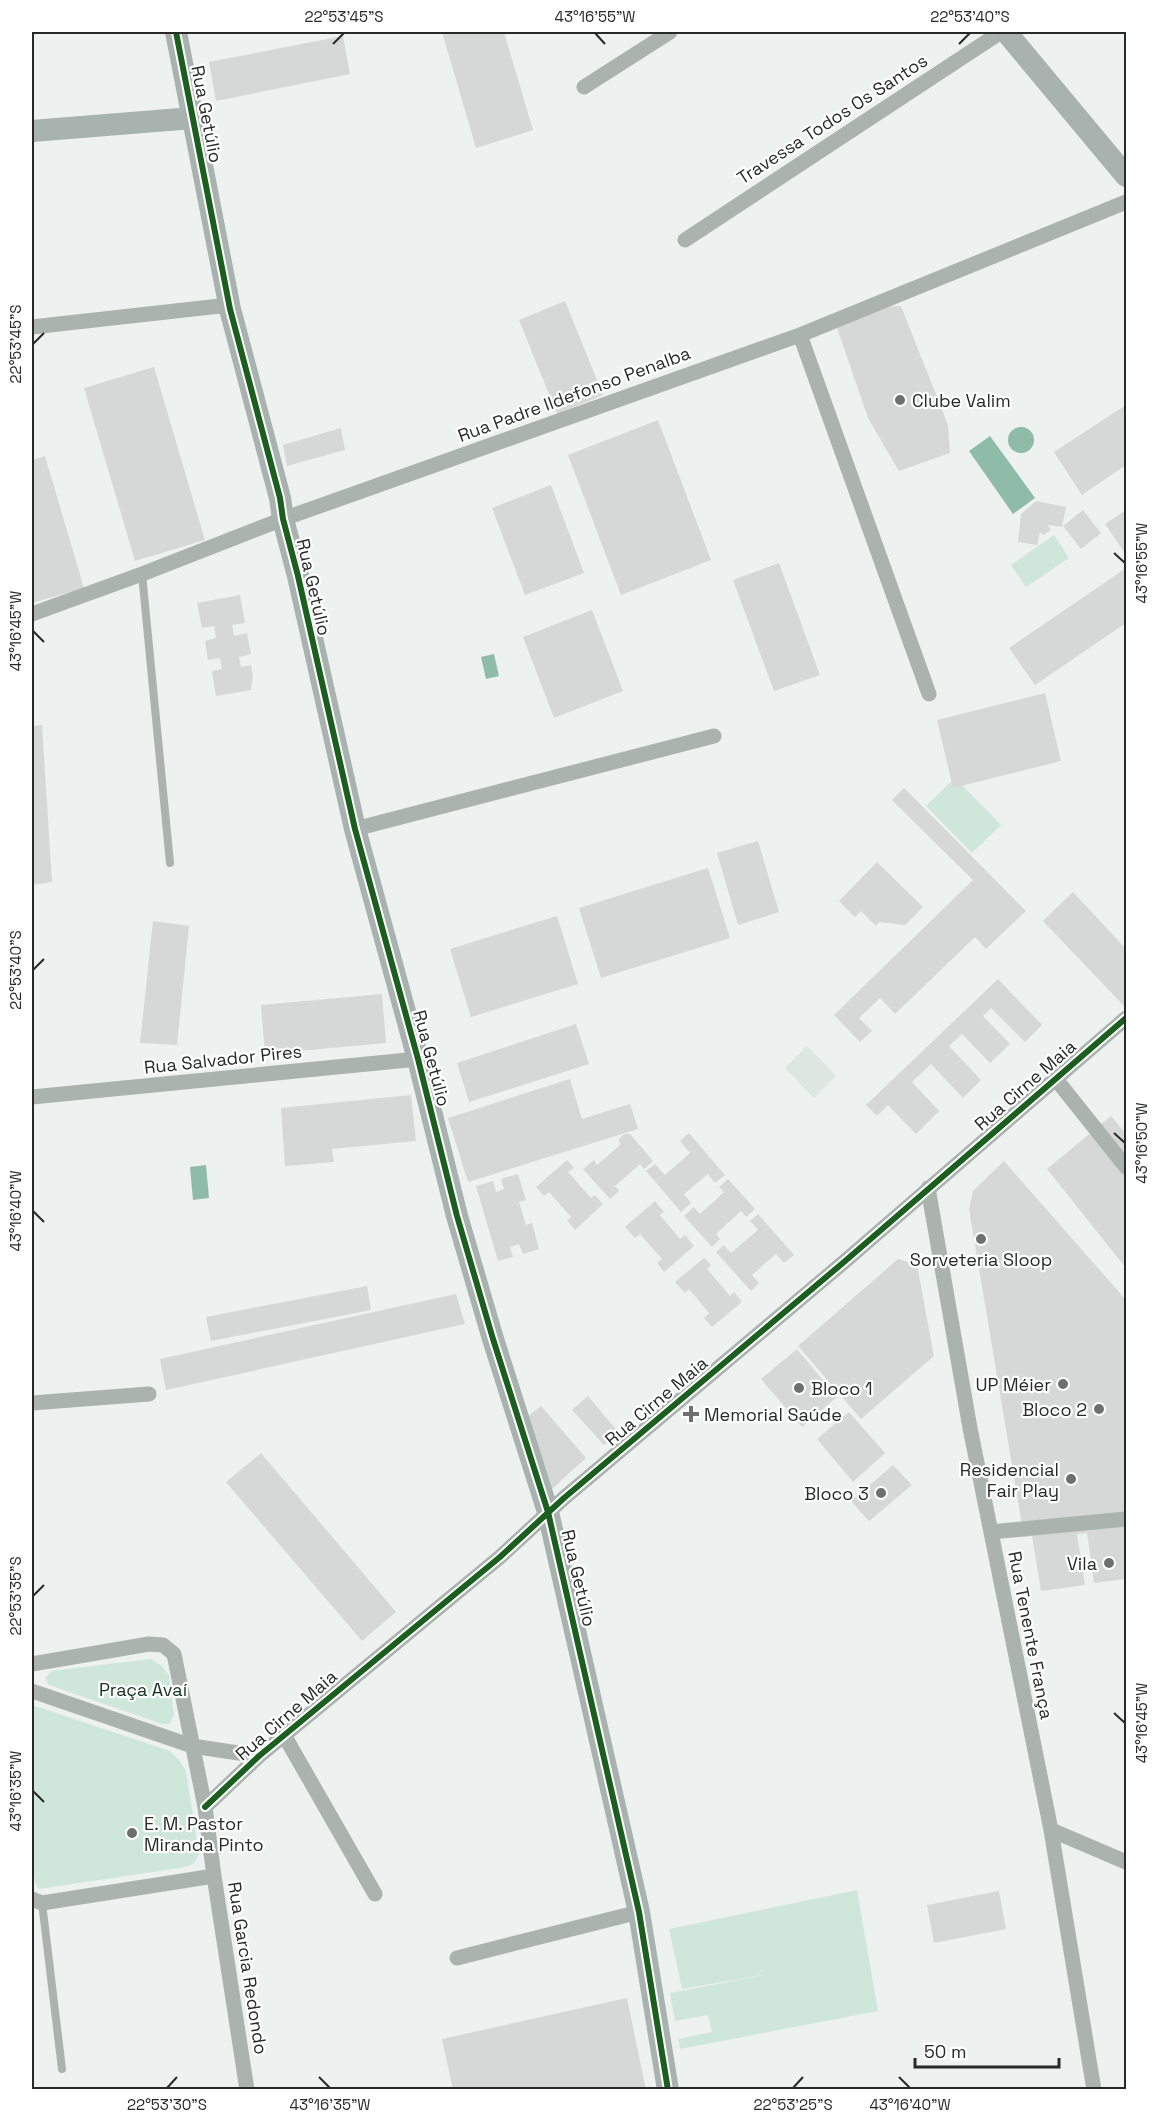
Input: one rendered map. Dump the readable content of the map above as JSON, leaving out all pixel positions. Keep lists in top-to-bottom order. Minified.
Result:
{"streets":{"street":["Rua Getúlio","Travessa Todos Os Santos","Rua Padre Ildefonso Penalba","Rua Salvador Pires","Rua Cirne Maia","Rua Tenente França","Rua Garcia Redondo"]},"crossings":[["Rua Getúlio","Rua Padre Ildefonso Penalba"],["Rua Getúlio","Rua Salvador Pires"],["Rua Getúlio","Rua Cirne Maia"],["Rua Cirne Maia","Rua Tenente França"],["Rua Cirne Maia","Rua Garcia Redondo"]],"parks":["Praça Avaí"],"places":{"other":["Clube Valim","Sorveteria Sloop","UP Méier","Bloco 1","Bloco 2","Residencial Fair Play","Bloco 3","Vila","E. M. Pastor Miranda Pinto"],"health":["Memorial Saúde"]},"scale_bar":"50 m","coordinates":["22°53'45\"S","43°16'55\"W","22°53'40\"S","43°16'45\"W","43°16'50\"W","43°16'40\"W","22°53'35\"S","43°16'35\"W","22°53'30\"S","22°53'25\"S"]}
